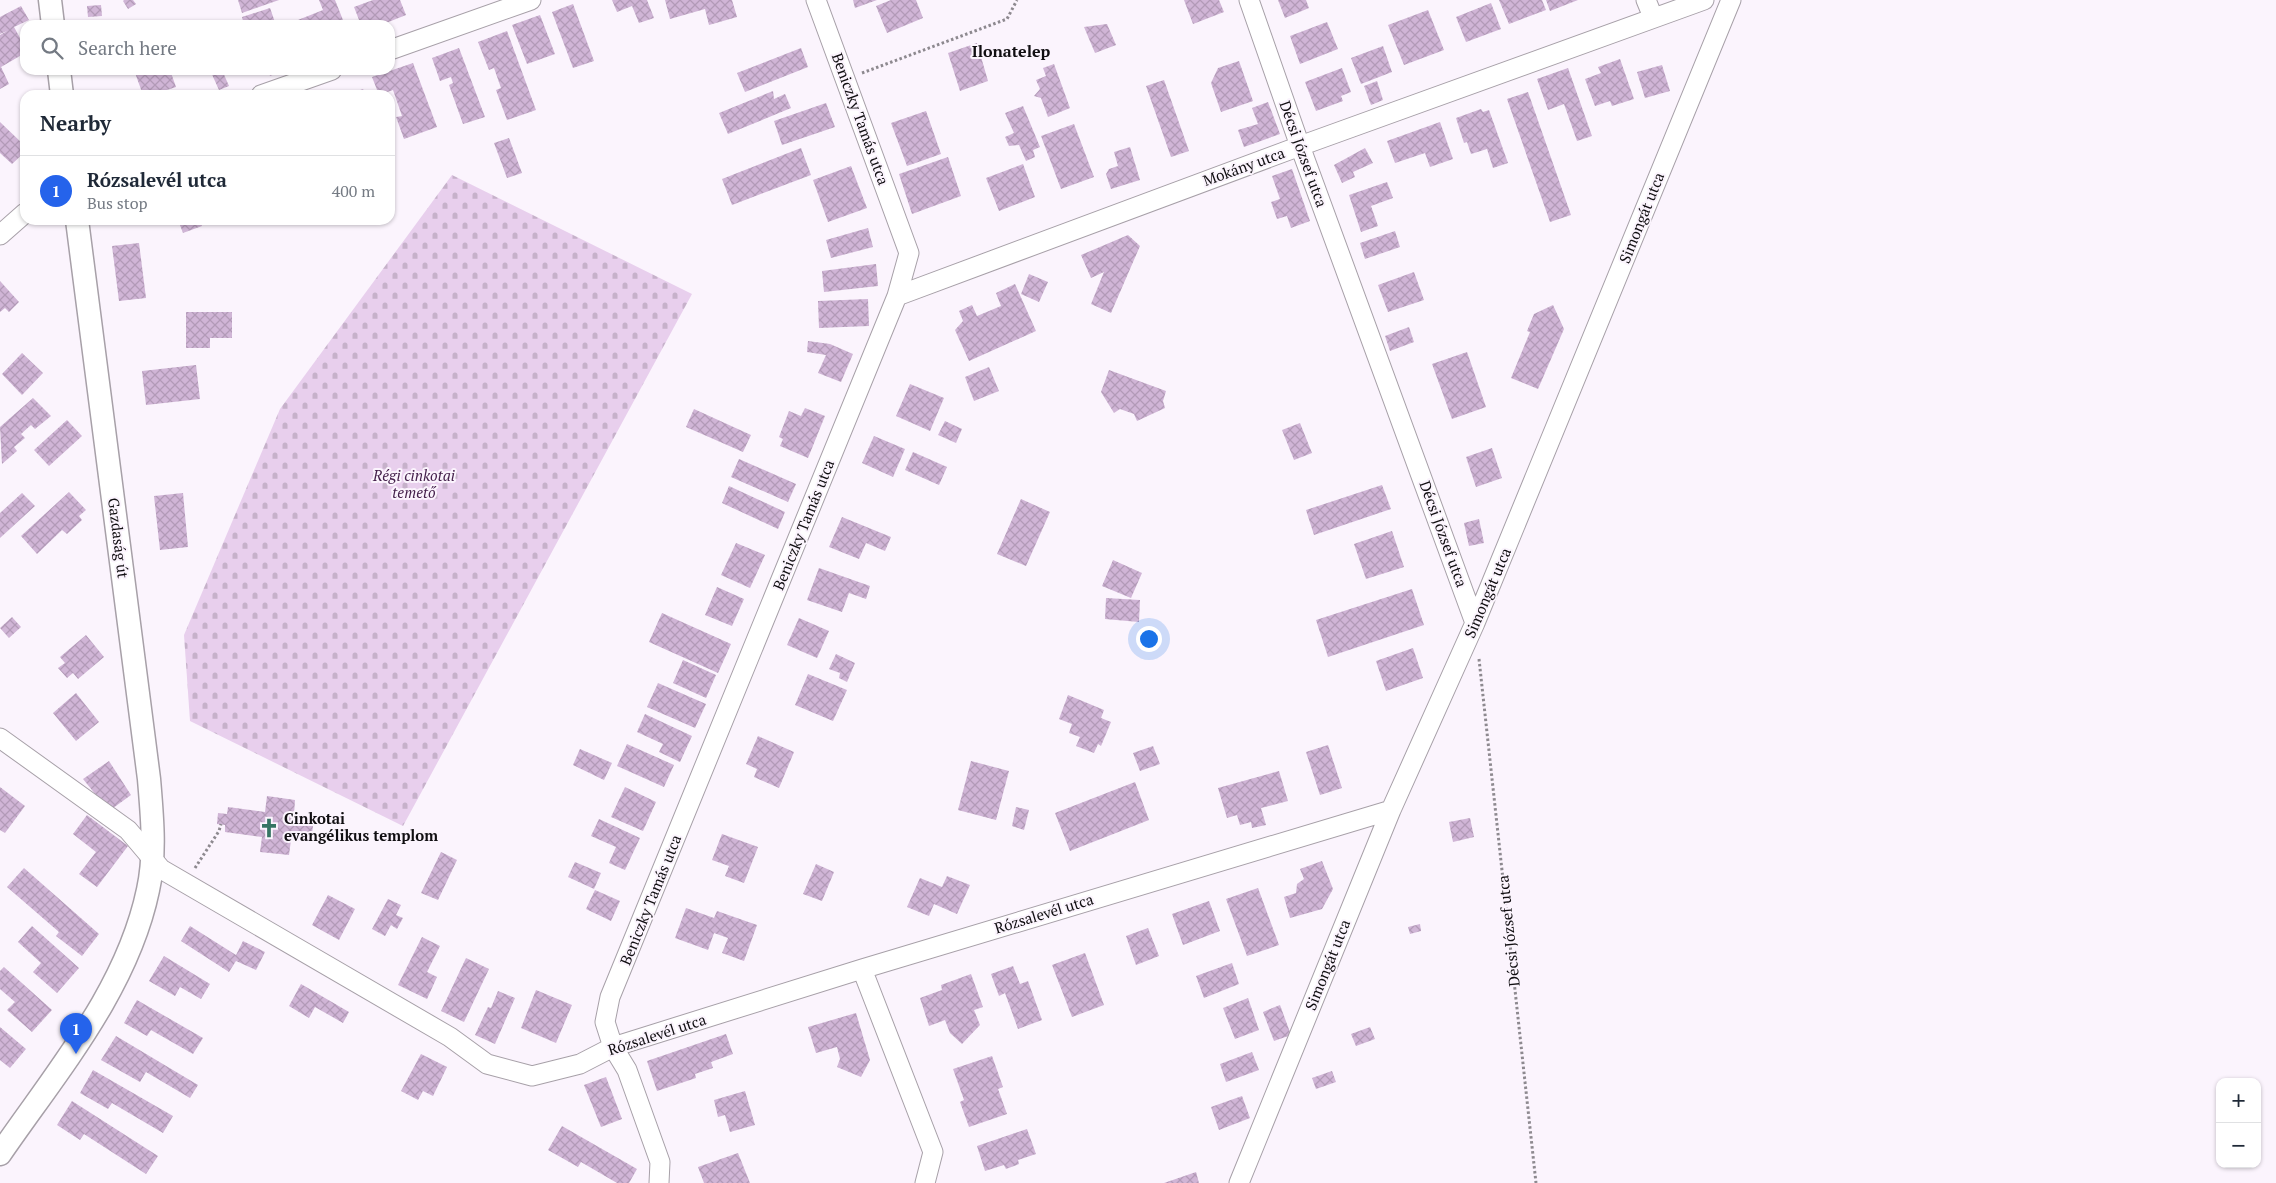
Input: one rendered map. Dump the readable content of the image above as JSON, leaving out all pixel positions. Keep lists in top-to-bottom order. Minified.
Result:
{"streets":{"street":["Beniczky Tamás utca","Décsi József utca","Mokány utca","Simongát utca","Gazdaság út","Rózsalevél utca"]},"crossings":[["Beniczky Tamás utca","Mokány utca"],["Beniczky Tamás utca","Rózsalevél utca"],["Décsi József utca","Mokány utca"],["Décsi József utca","Simongát utca"],["Simongát utca","Rózsalevél utca"],["Gazdaság út","Rózsalevél utca"]],"districts":["Ilonatelep"],"parks":["Régi cinkotai temető"],"places":{"church":["Cinkotai evangélikus templom"]},"page":{"search":"Search here","heading":"Nearby","list":[{"mark":"1","name":"Rózsalevél utca","note":"Bus stop","value":"400 m"}],"pins":"1","map_buttons":["+","−"]}}
